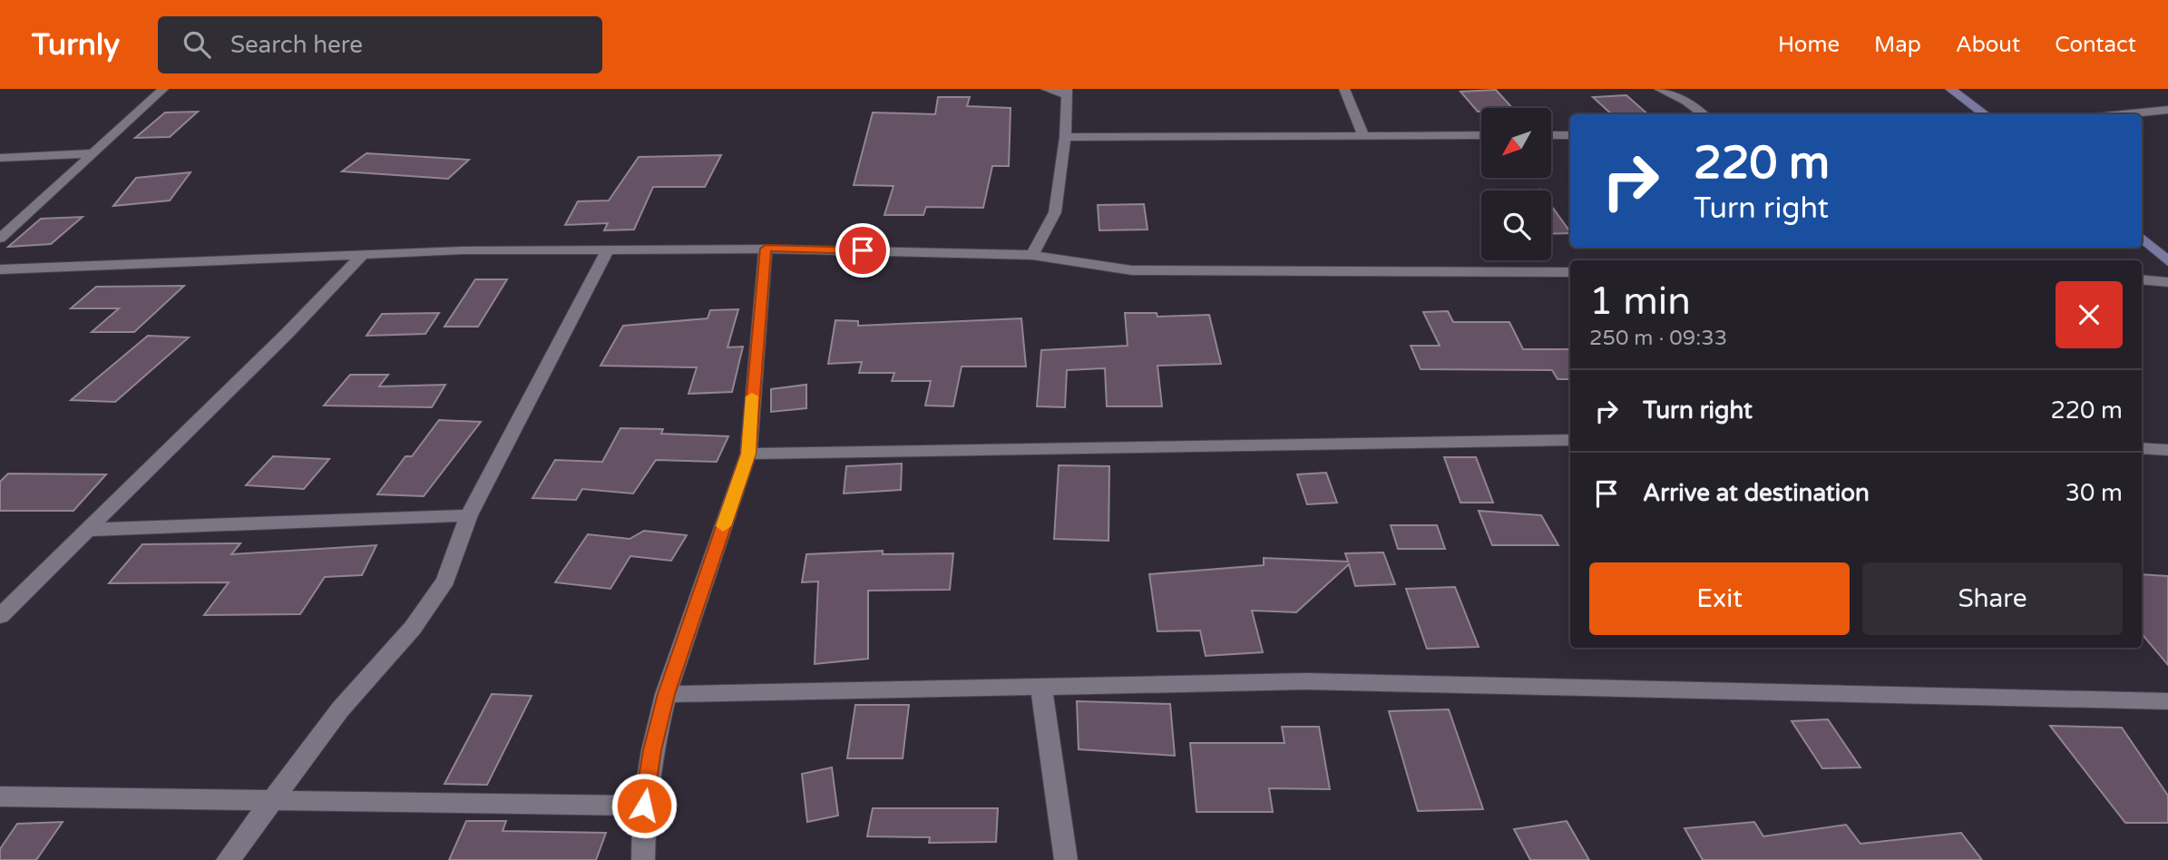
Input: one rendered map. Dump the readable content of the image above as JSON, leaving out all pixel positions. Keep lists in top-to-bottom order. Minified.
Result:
{"north":"bottom left","page":{"header":"Turnly","search":"Search here","nav":["Home","Map","About","Contact"],"turn":["220 m","Turn right"],"heading":["1 min","250 m · 09:33"],"list":[{"name":"Turn right","value":"220 m"},{"name":"Arrive at destination","value":"30 m"}],"buttons":["Exit","Share"]}}
